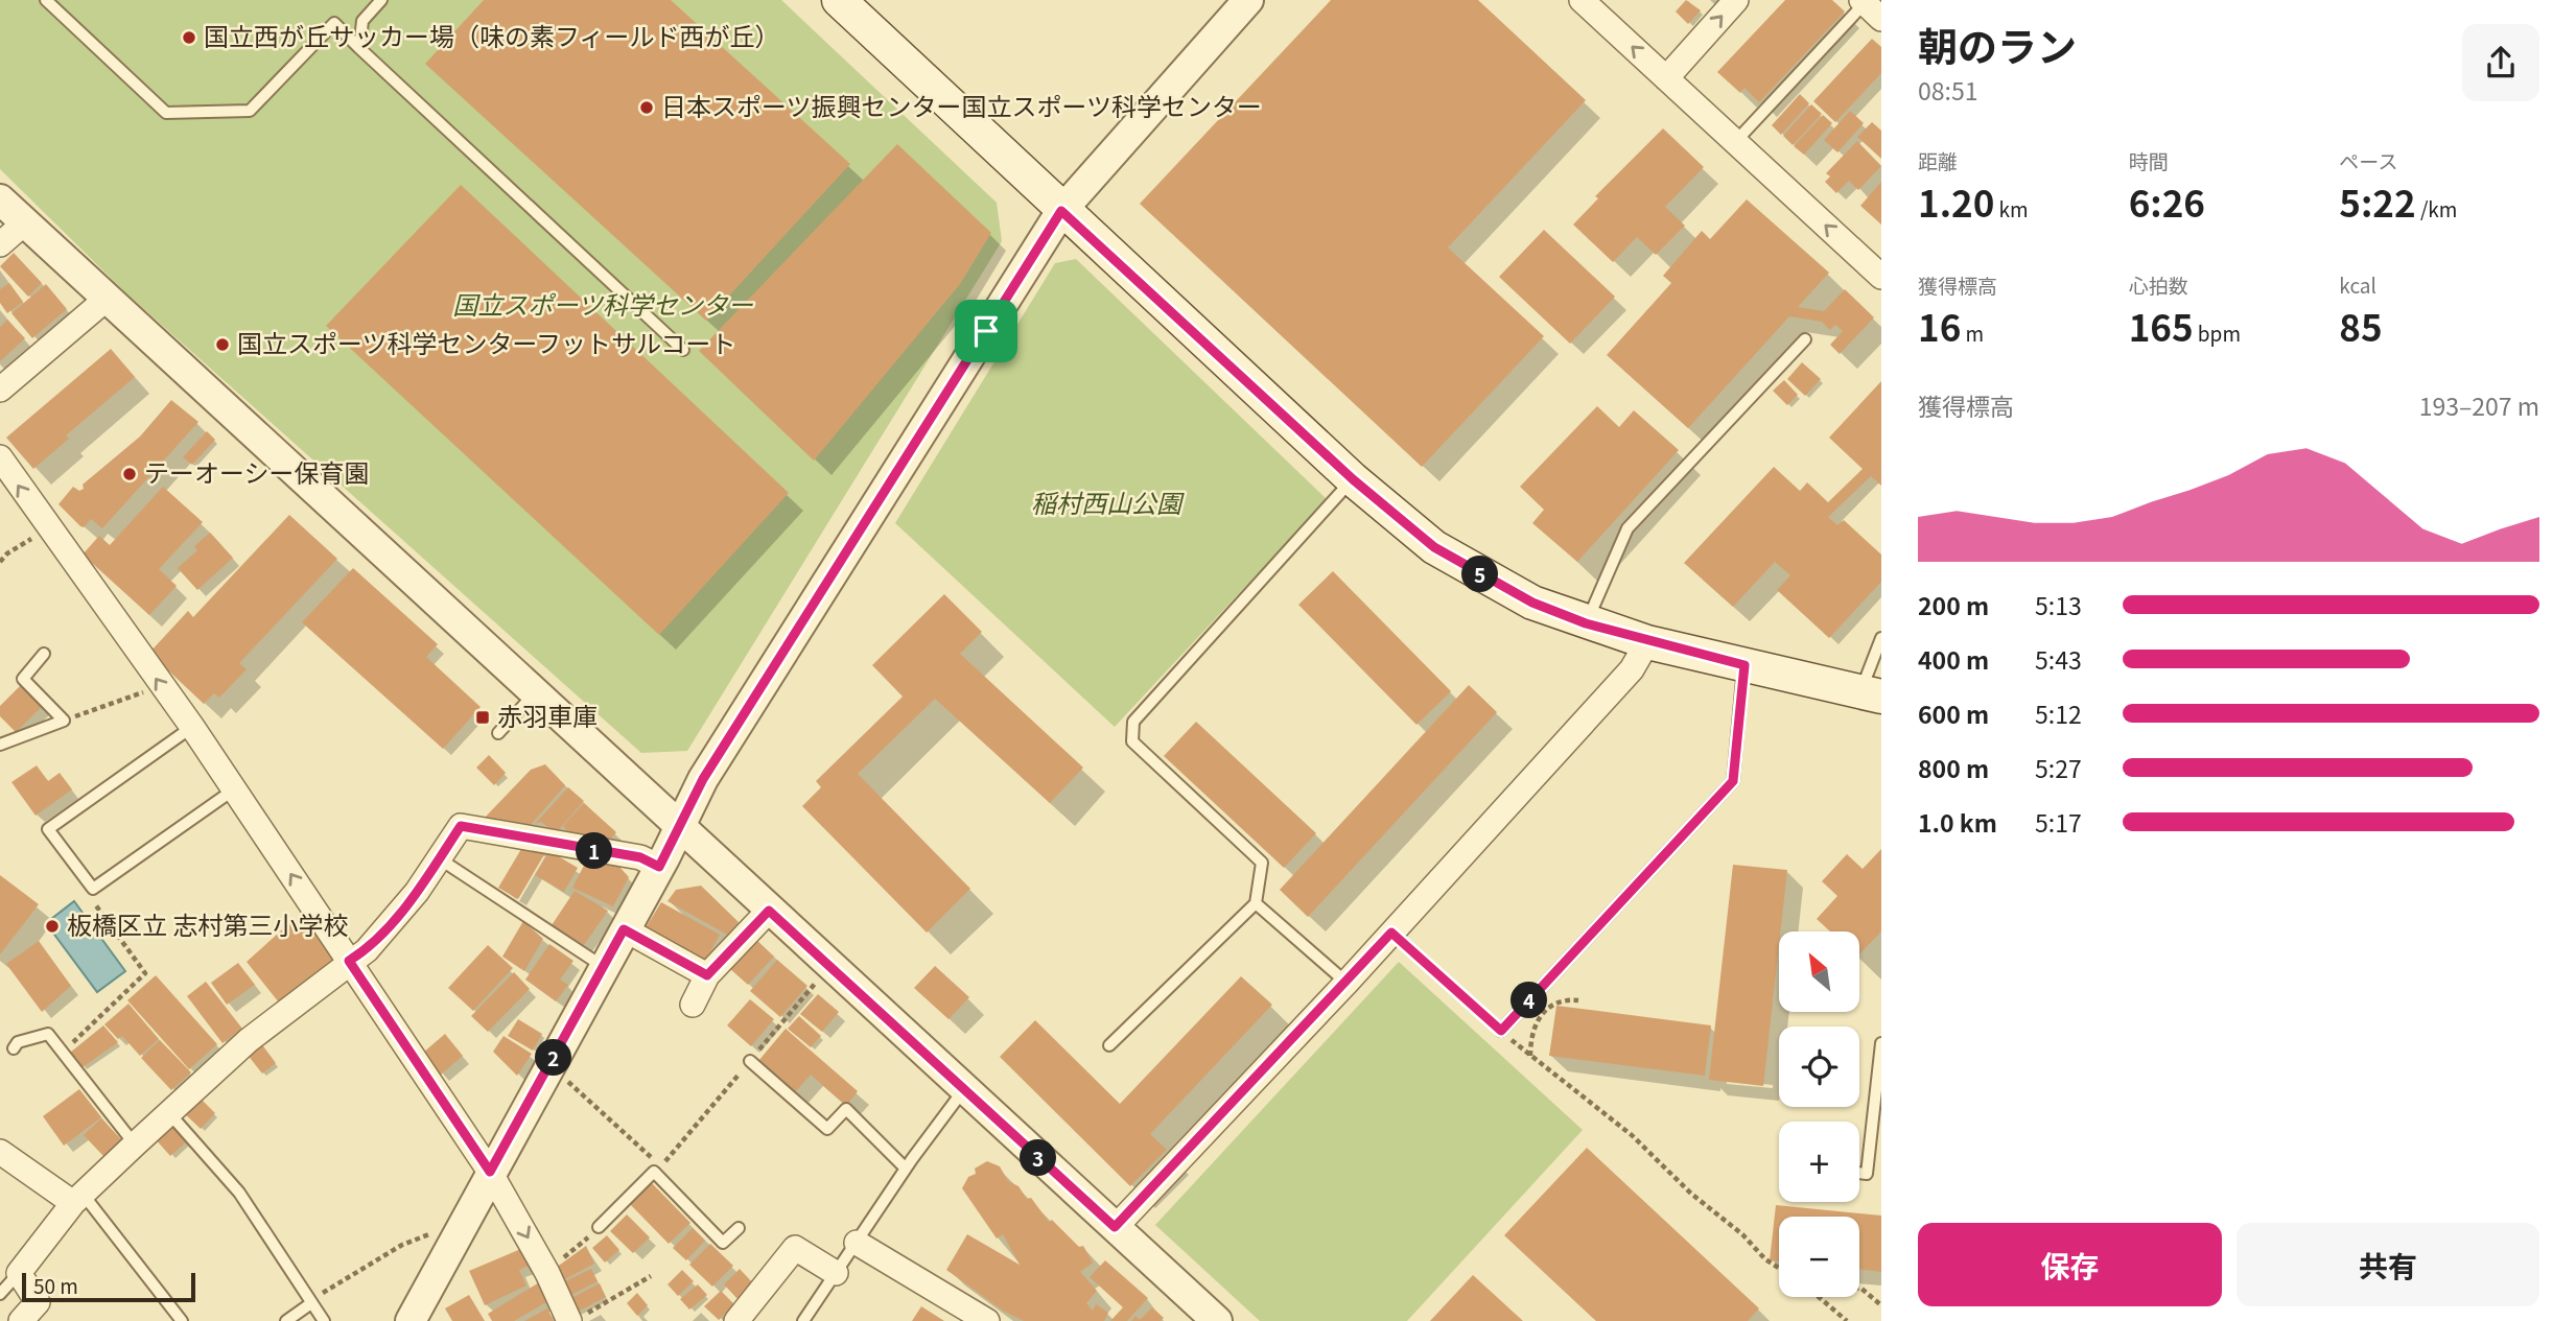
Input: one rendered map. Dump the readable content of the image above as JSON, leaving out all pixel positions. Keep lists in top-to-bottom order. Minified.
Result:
{"parks":["国立スポーツ科学センター","稲村西山公園"],"places":{"other":["国立西が丘サッカー場（味の素フィールド西が丘）","日本スポーツ振興センター国立スポーツ科学センター","国立スポーツ科学センターフットサルコート","テーオーシー保育園","板橋区立 志村第三小学校"],"transit":["赤羽車庫"]},"scale_bar":"50 m","north":"top left","page":{"heading":["朝のラン","08:51"],"stats":[["距離","1.20 km"],["時間","6:26"],["ペース","5:22 /km"],["獲得標高","16 m"],["心拍数","165 bpm"],["kcal","85"]],"chart":["獲得標高","193–207 m"],"pins":["5","1","4","2","3"],"list":[{"name":"200 m","note":"5:13"},{"name":"400 m","note":"5:43"},{"name":"600 m","note":"5:12"},{"name":"800 m","note":"5:27"},{"name":"1.0 km","note":"5:17"}],"map_buttons":["+","−"],"buttons":["保存","共有"],"scale":"50 m"}}
